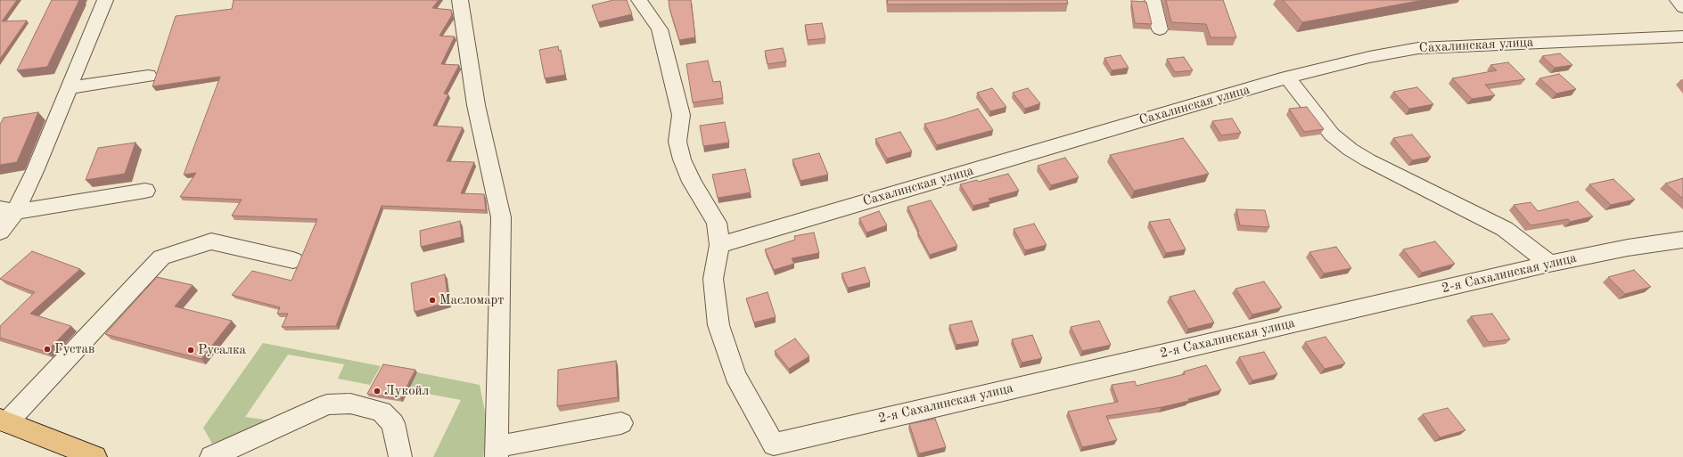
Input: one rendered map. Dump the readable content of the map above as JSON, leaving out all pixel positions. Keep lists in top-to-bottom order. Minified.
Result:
{"streets":{"street":["Сахалинская улица","2-я Сахалинская улица"]},"places":["Масломарт","Густав","Русалка","Лукойл"]}
